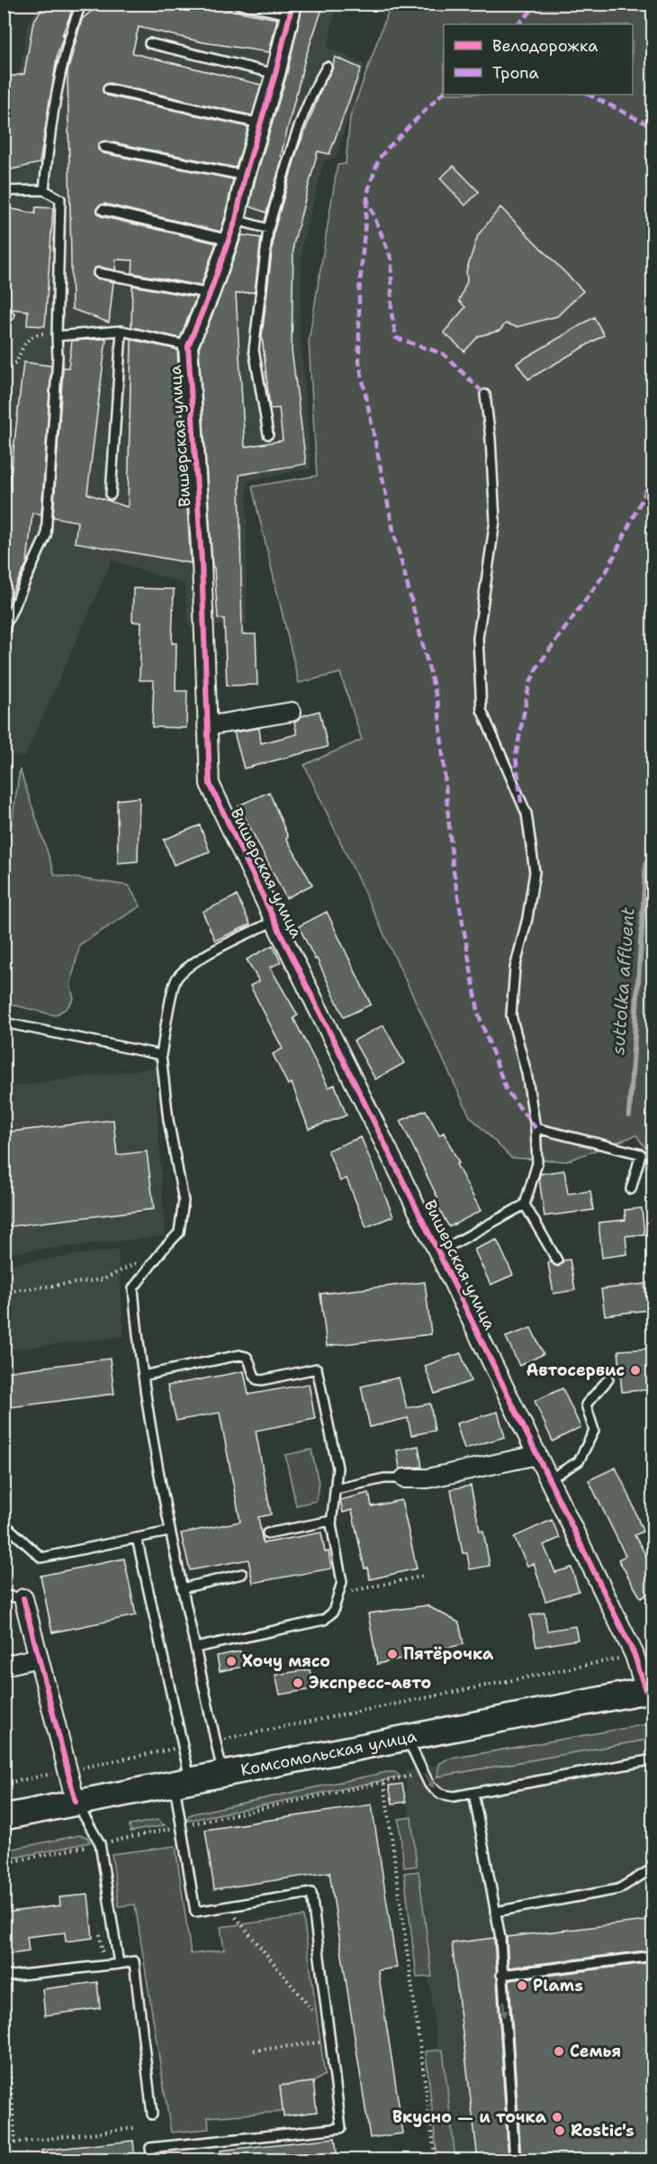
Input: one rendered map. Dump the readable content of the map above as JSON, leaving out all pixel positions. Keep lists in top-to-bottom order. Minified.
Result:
{"streets":{"main road":["Комсомольская улица"],"street":["Вишерская улица"]},"crossings":[["Вишерская улица","Комсомольская улица"]],"water":["suttolka affluent"],"places":["Автосервис","Пятёрочка","Хочу мясо","Экспресс-авто","Plams","Семья","Вкусно — и точка","Rostic's"],"legend":["Велодорожка","Тропа"]}
